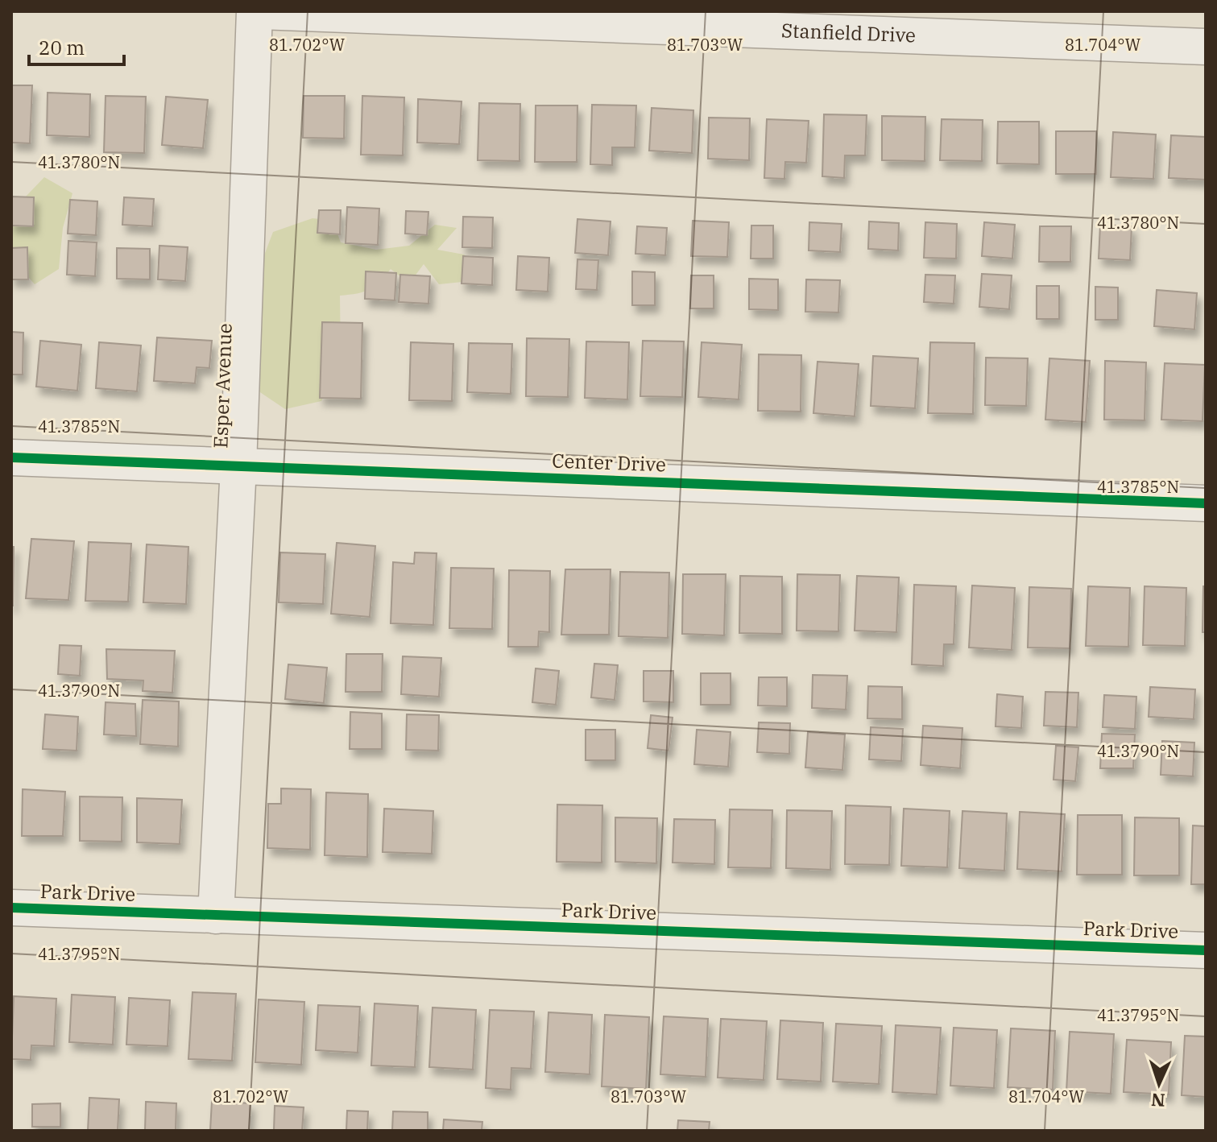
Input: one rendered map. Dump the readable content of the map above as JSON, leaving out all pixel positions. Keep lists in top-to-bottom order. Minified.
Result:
{"streets":{"street":["Stanfield Drive","Esper Avenue","Center Drive","Park Drive"]},"crossings":[["Esper Avenue","Center Drive"],["Esper Avenue","Park Drive"]],"scale_bar":"20 m","north":"bottom","coordinates":["81.702°W","81.703°W","81.704°W","41.3780°N","41.3785°N","41.3790°N","41.3795°N"]}
